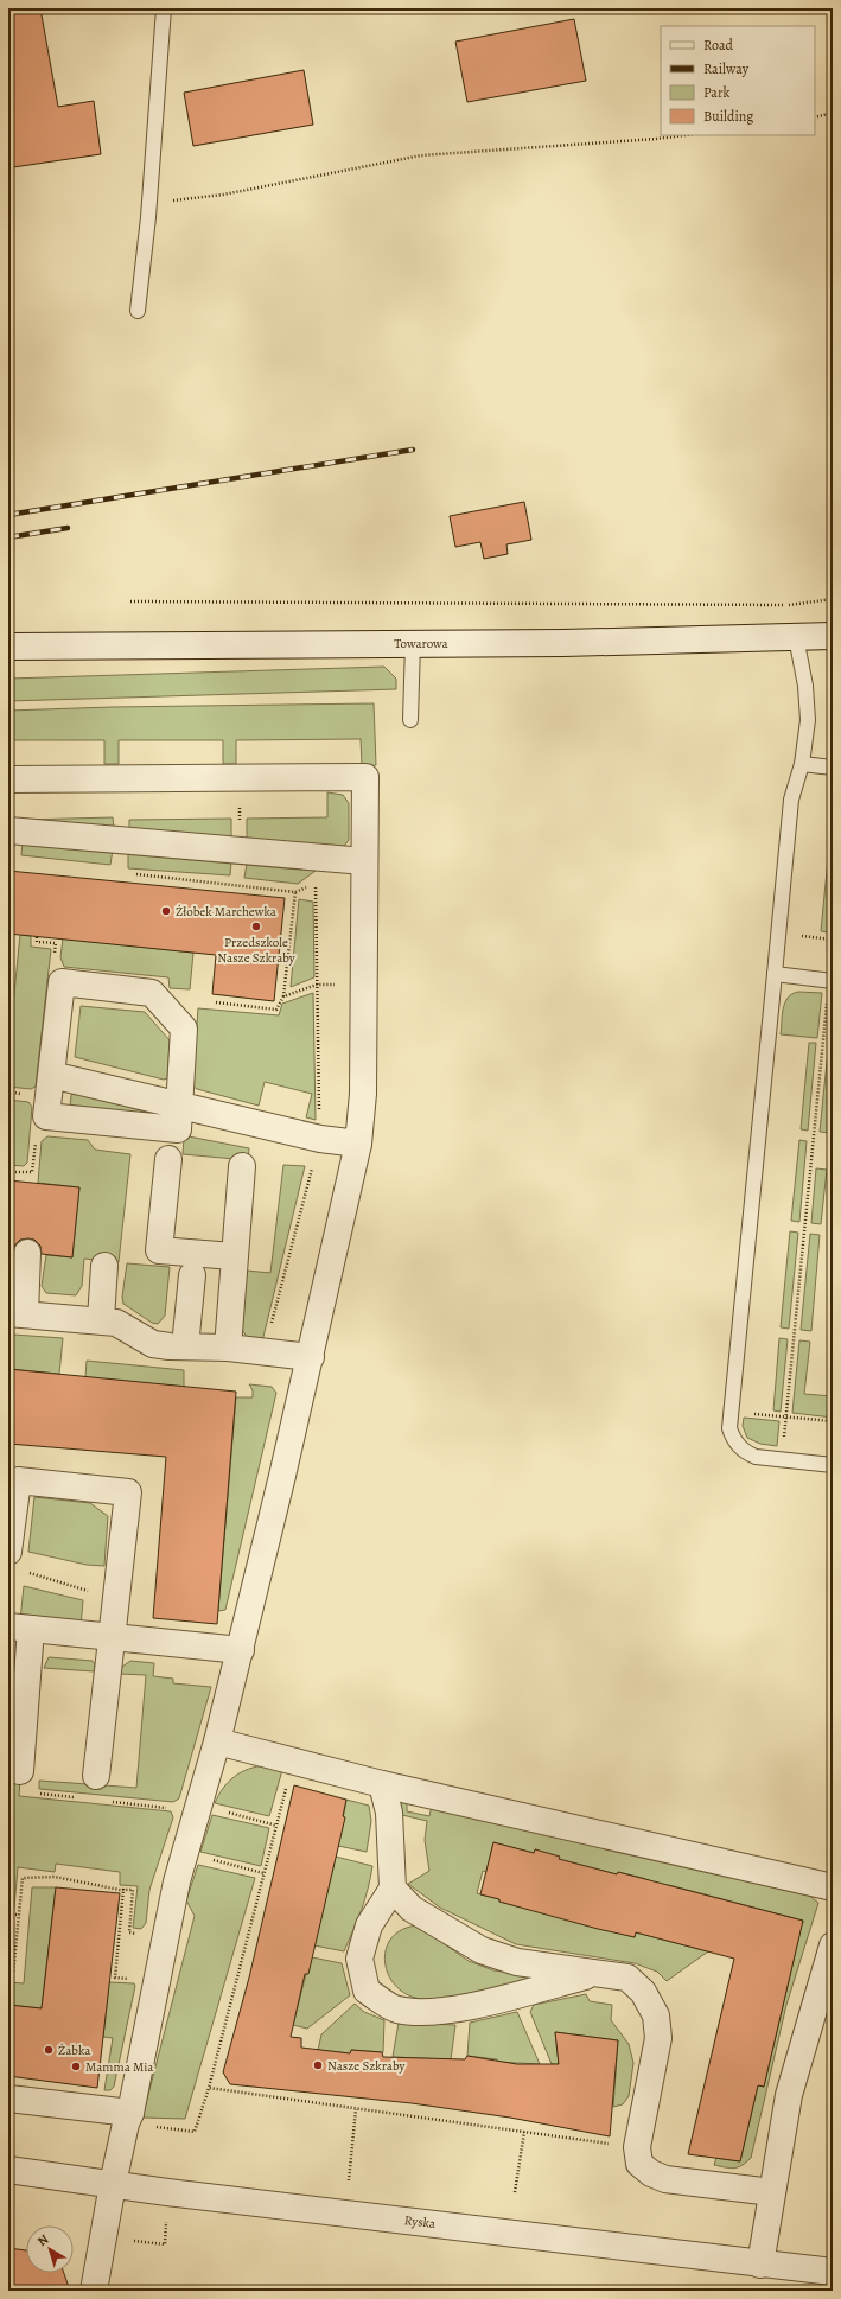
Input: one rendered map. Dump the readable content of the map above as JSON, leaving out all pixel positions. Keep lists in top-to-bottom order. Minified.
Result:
{"streets":{"street":["Towarowa","Ryska"]},"places":["Żłobek Marchewka","Przedszkole Nasze Szkraby","Żabka","Nasze Szkraby","Mamma Mia"],"legend":["Road","Railway","Park","Building"],"north":"top left"}
